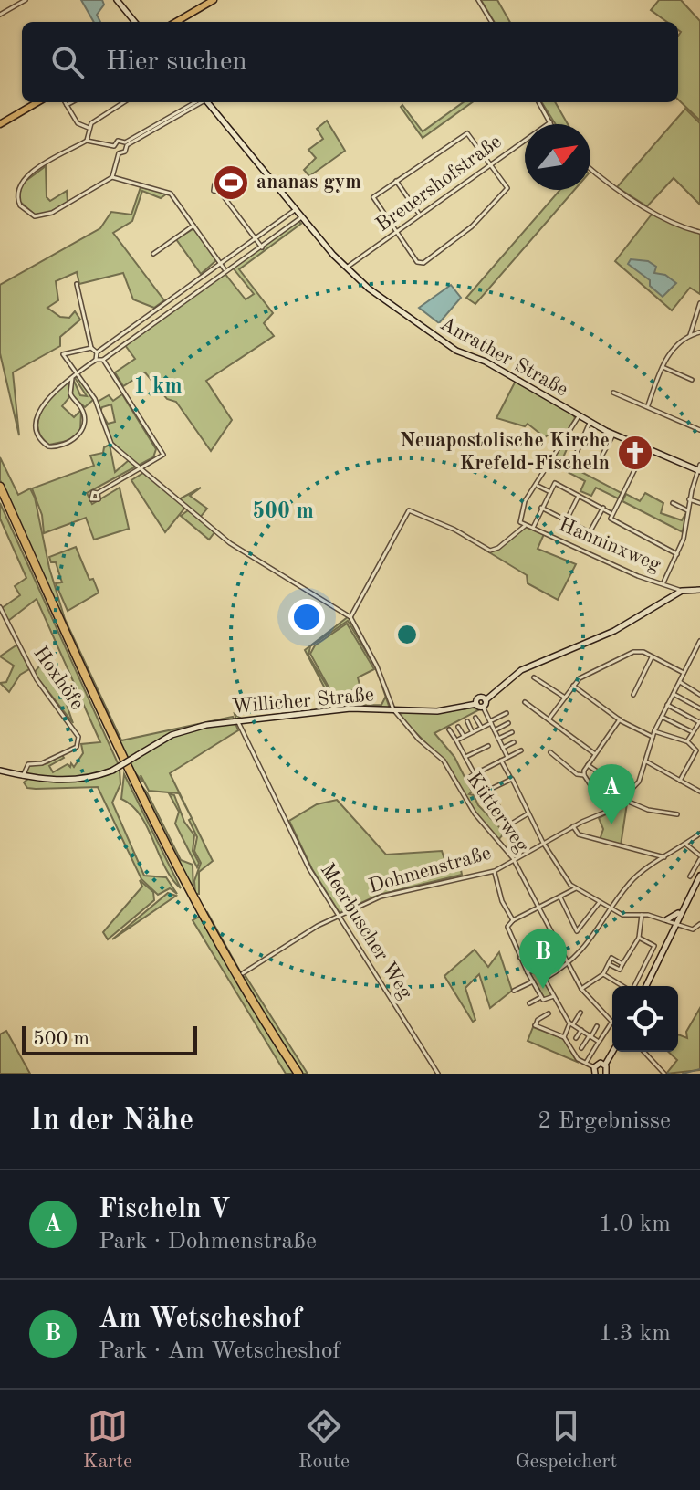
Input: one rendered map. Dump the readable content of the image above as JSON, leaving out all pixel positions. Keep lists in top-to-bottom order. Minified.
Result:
{"streets":{"main road":["Anrather Straße","Willicher Straße"],"street":["Breuershofstraße","Hanninxweg","Hoxhöfe","Kütterweg","Dohmenstraße","Meerbuscher Weg"]},"crossings":[["Breuershofstraße","Anrather Straße"],["Hoxhöfe","Willicher Straße"],["Willicher Straße","Kütterweg"],["Willicher Straße","Meerbuscher Weg"],["Kütterweg","Dohmenstraße"],["Dohmenstraße","Meerbuscher Weg"]],"places":{"sports":["ananas gym"],"church":["Neuapostolische Kirche Krefeld-Fischeln"]},"scale_bar":"500 m","north":"top right","page":{"search":"Hier suchen","pins":["A","B"],"scale":"500 m","heading":["In der Nähe","2 Ergebnisse"],"list":[{"mark":"A","name":"Fischeln V","note":"Park · Dohmenstraße","value":"1.0 km"},{"mark":"B","name":"Am Wetscheshof","note":"Park · Am Wetscheshof","value":"1.3 km"}],"nav":["Karte","Route","Gespeichert"]},"rings":["1 km","500 m"]}
